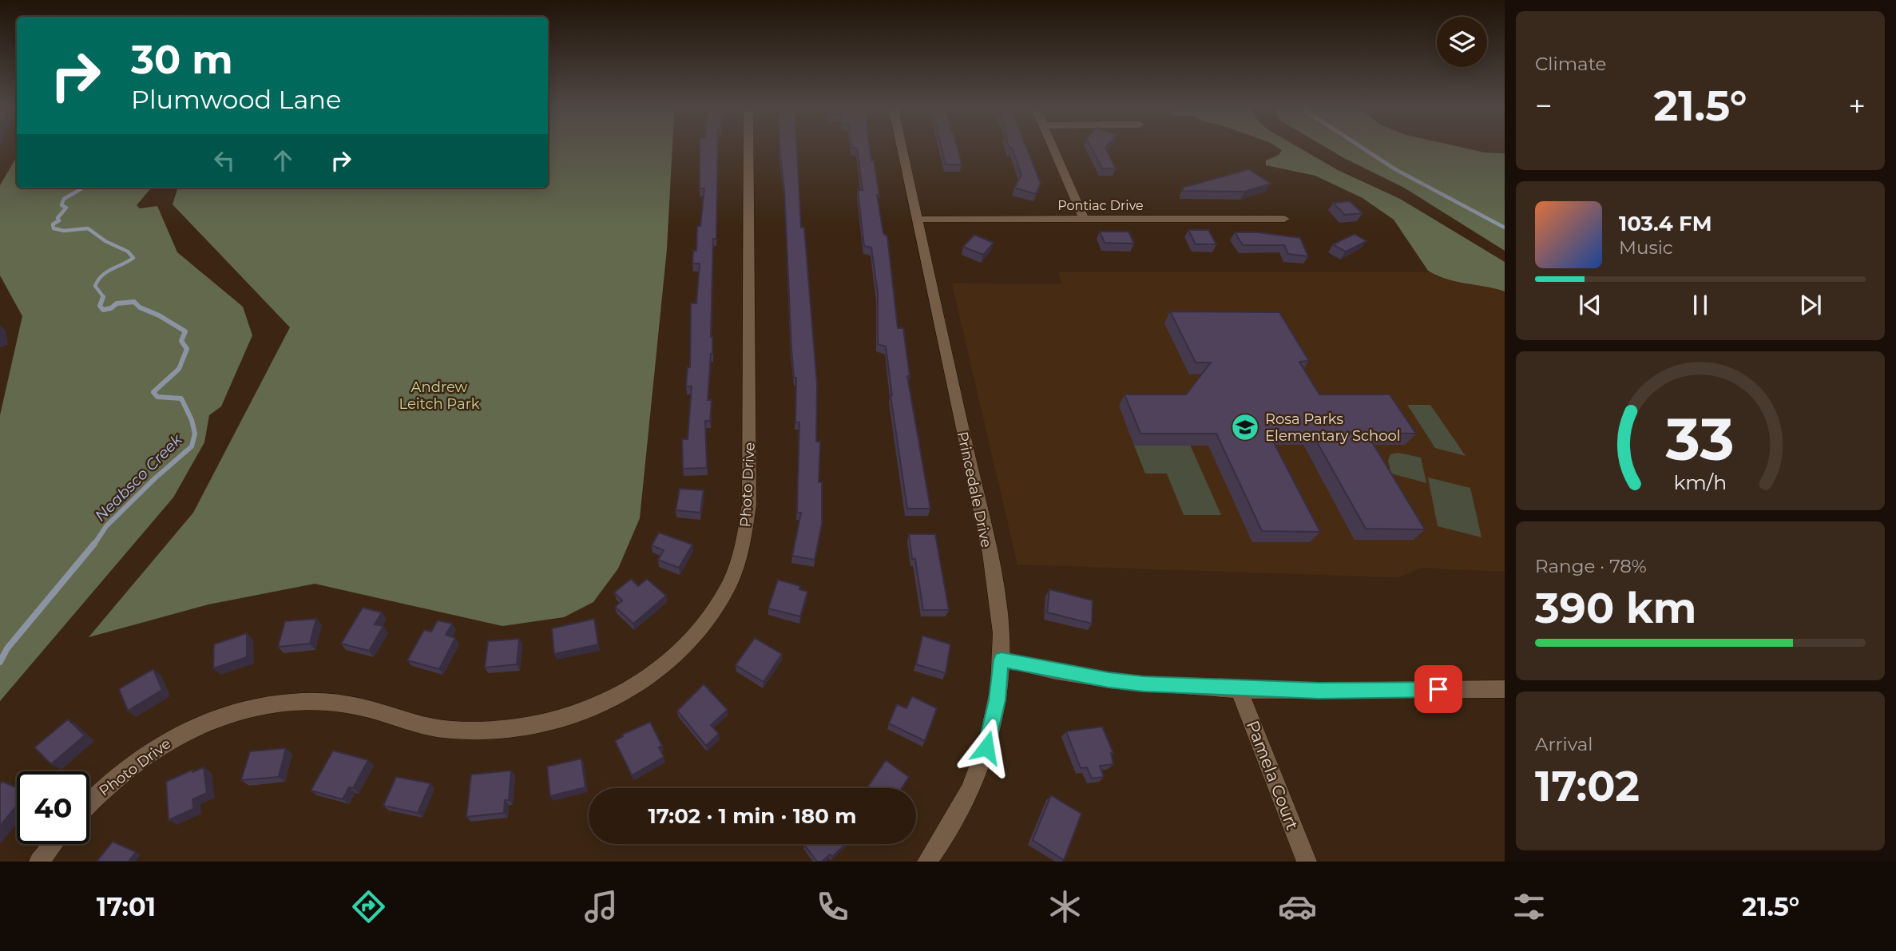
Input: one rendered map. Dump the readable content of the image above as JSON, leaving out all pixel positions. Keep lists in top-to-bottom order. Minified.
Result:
{"streets":{"street":["Pontiac Drive","Photo Drive","Princedale Drive","Pamela Court"]},"crossings":[["Pontiac Drive","Princedale Drive"]],"water":["Neabsco Creek"],"parks":["Andrew Leitch Park"],"places":{"school or university":["Rosa Parks Elementary School"]},"page":{"tile":["Climate",["Range · 78%","390 km"],["Arrival","17:02"]],"turn":["30 m","Plumwood Lane"],"heat":["−","21.5°","+"],"song":["103.4 FM","Music"],"limit":"40","trip":"17:02 · 1 min · 180 m","tabs":["17:01","21.5°"],"gauge":["33","km/h"]}}
